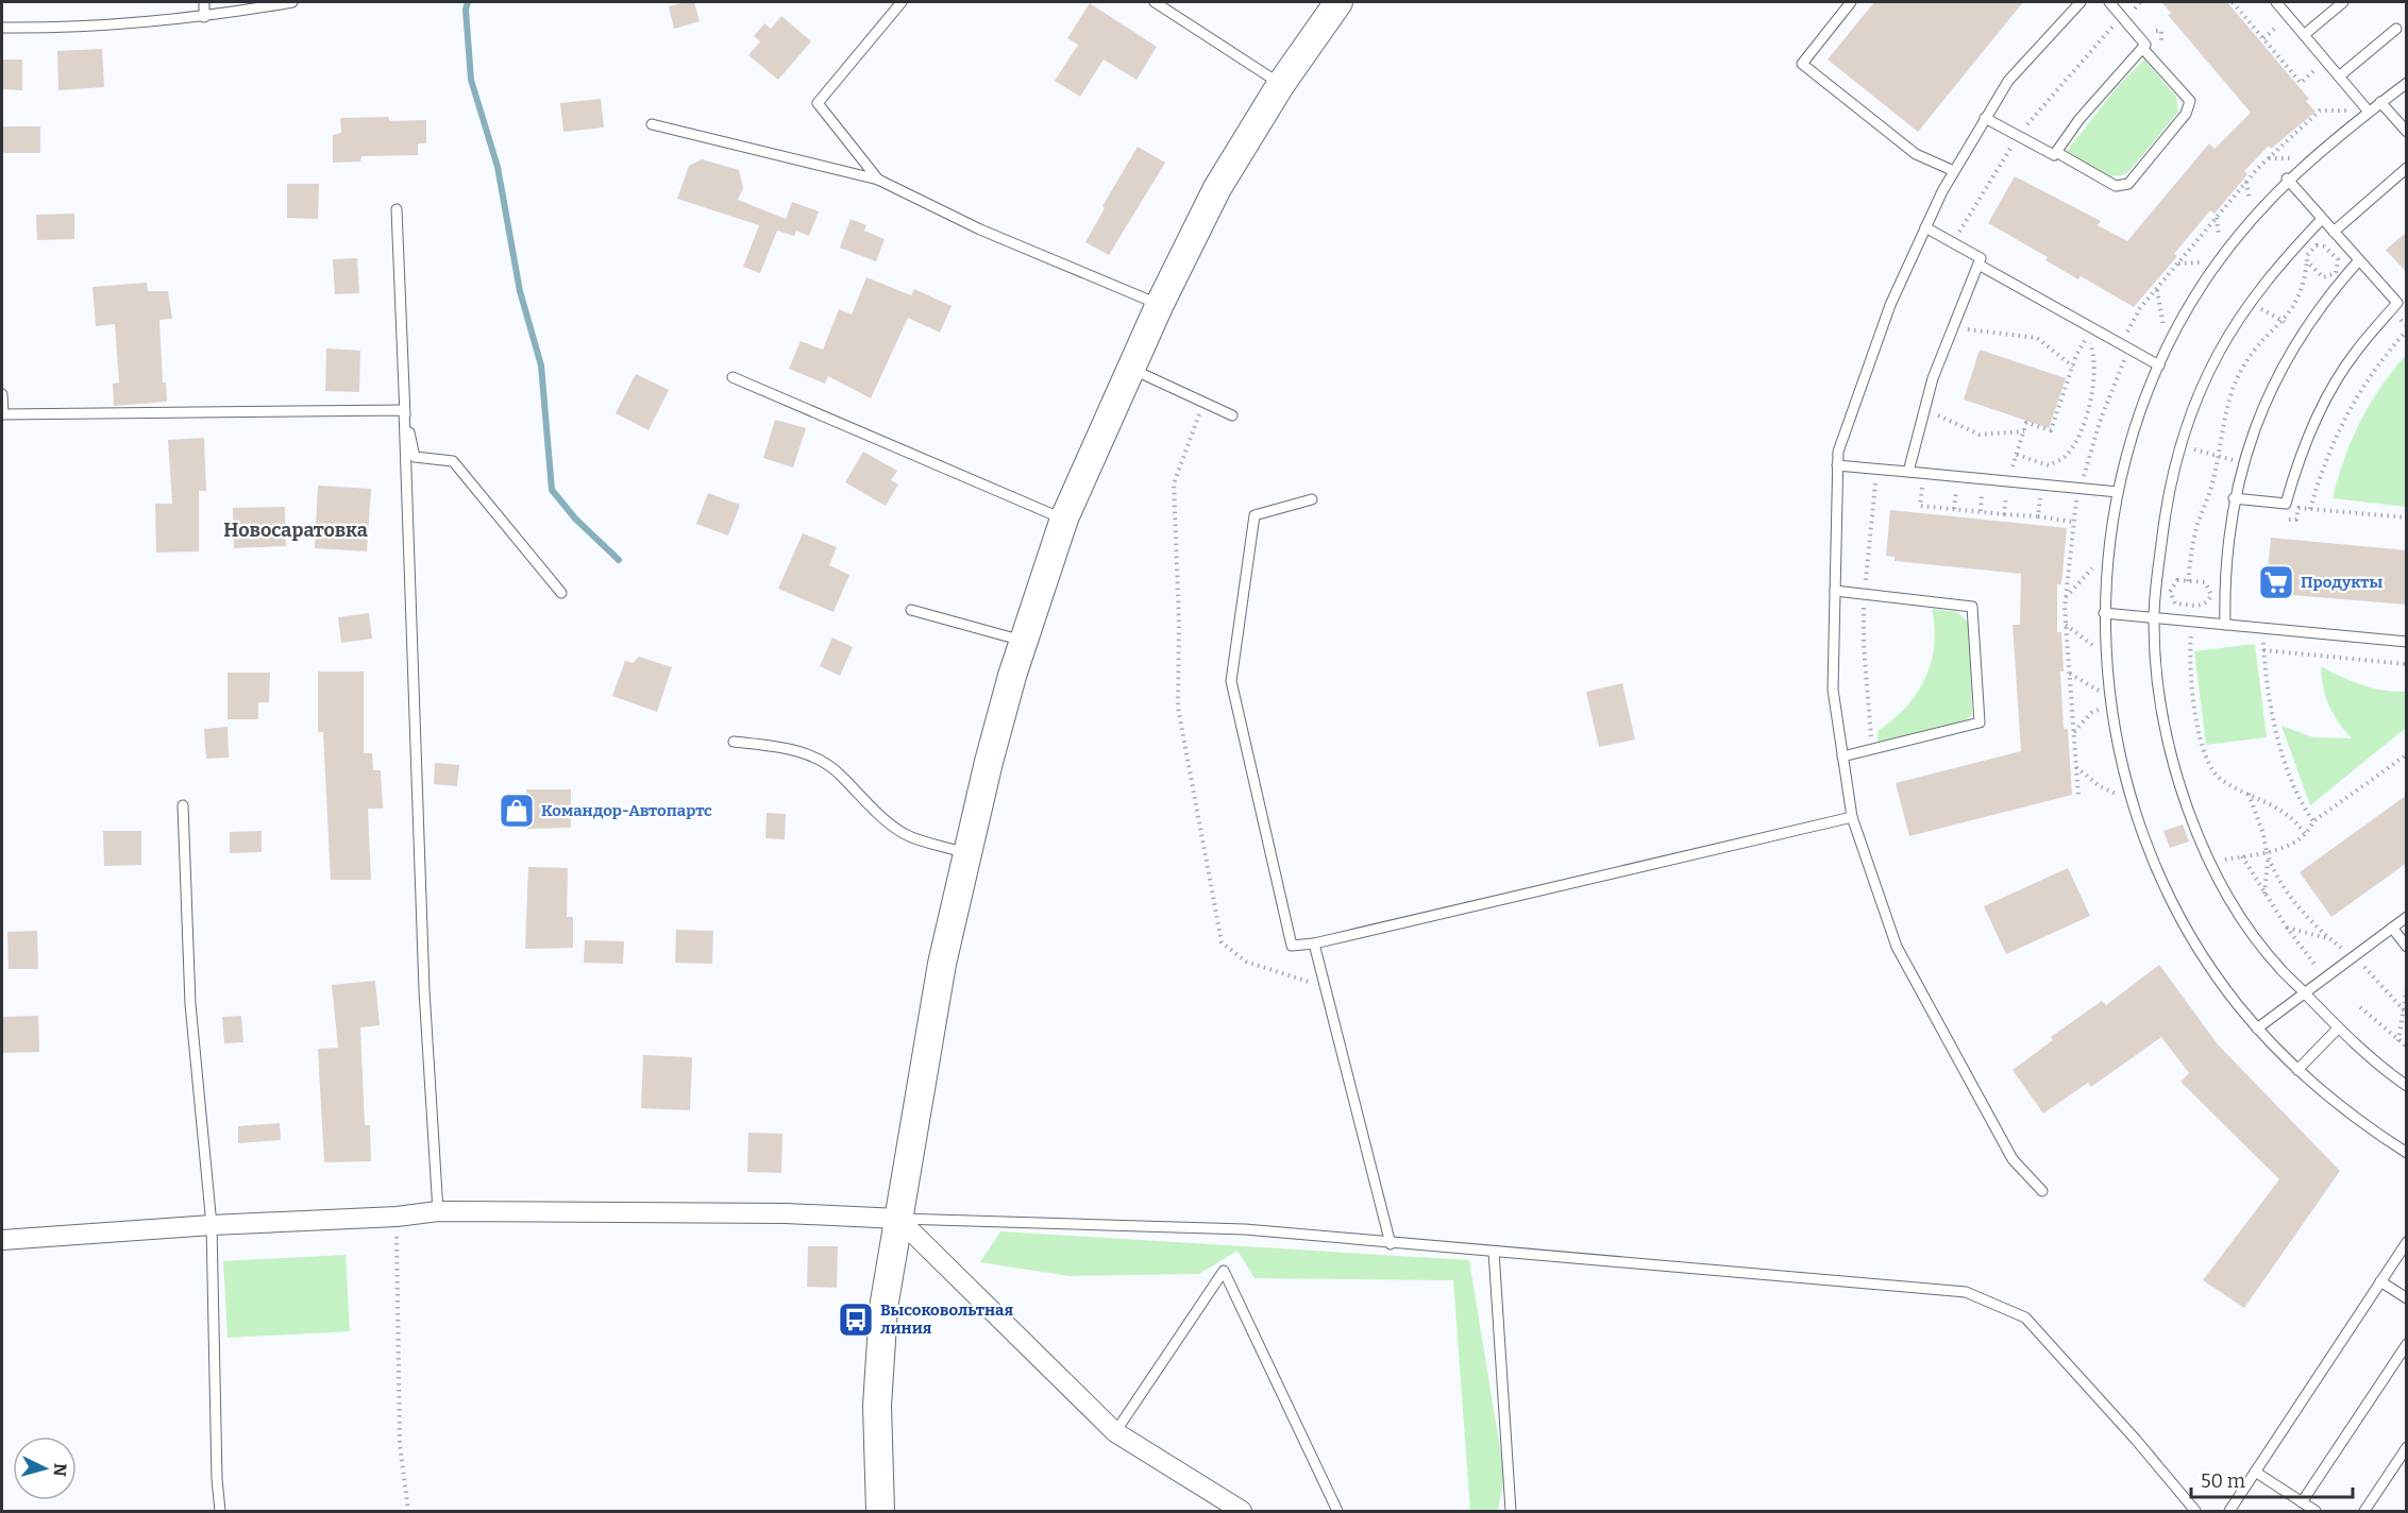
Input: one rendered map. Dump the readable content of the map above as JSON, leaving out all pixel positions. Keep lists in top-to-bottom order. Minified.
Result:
{"districts":["Новосаратовка"],"places":{"supermarket":["Продукты"],"shop":["Командор-Автопартс"],"bus stop":["Высоковольтная линия"]},"scale_bar":"50 m","north":"right"}
